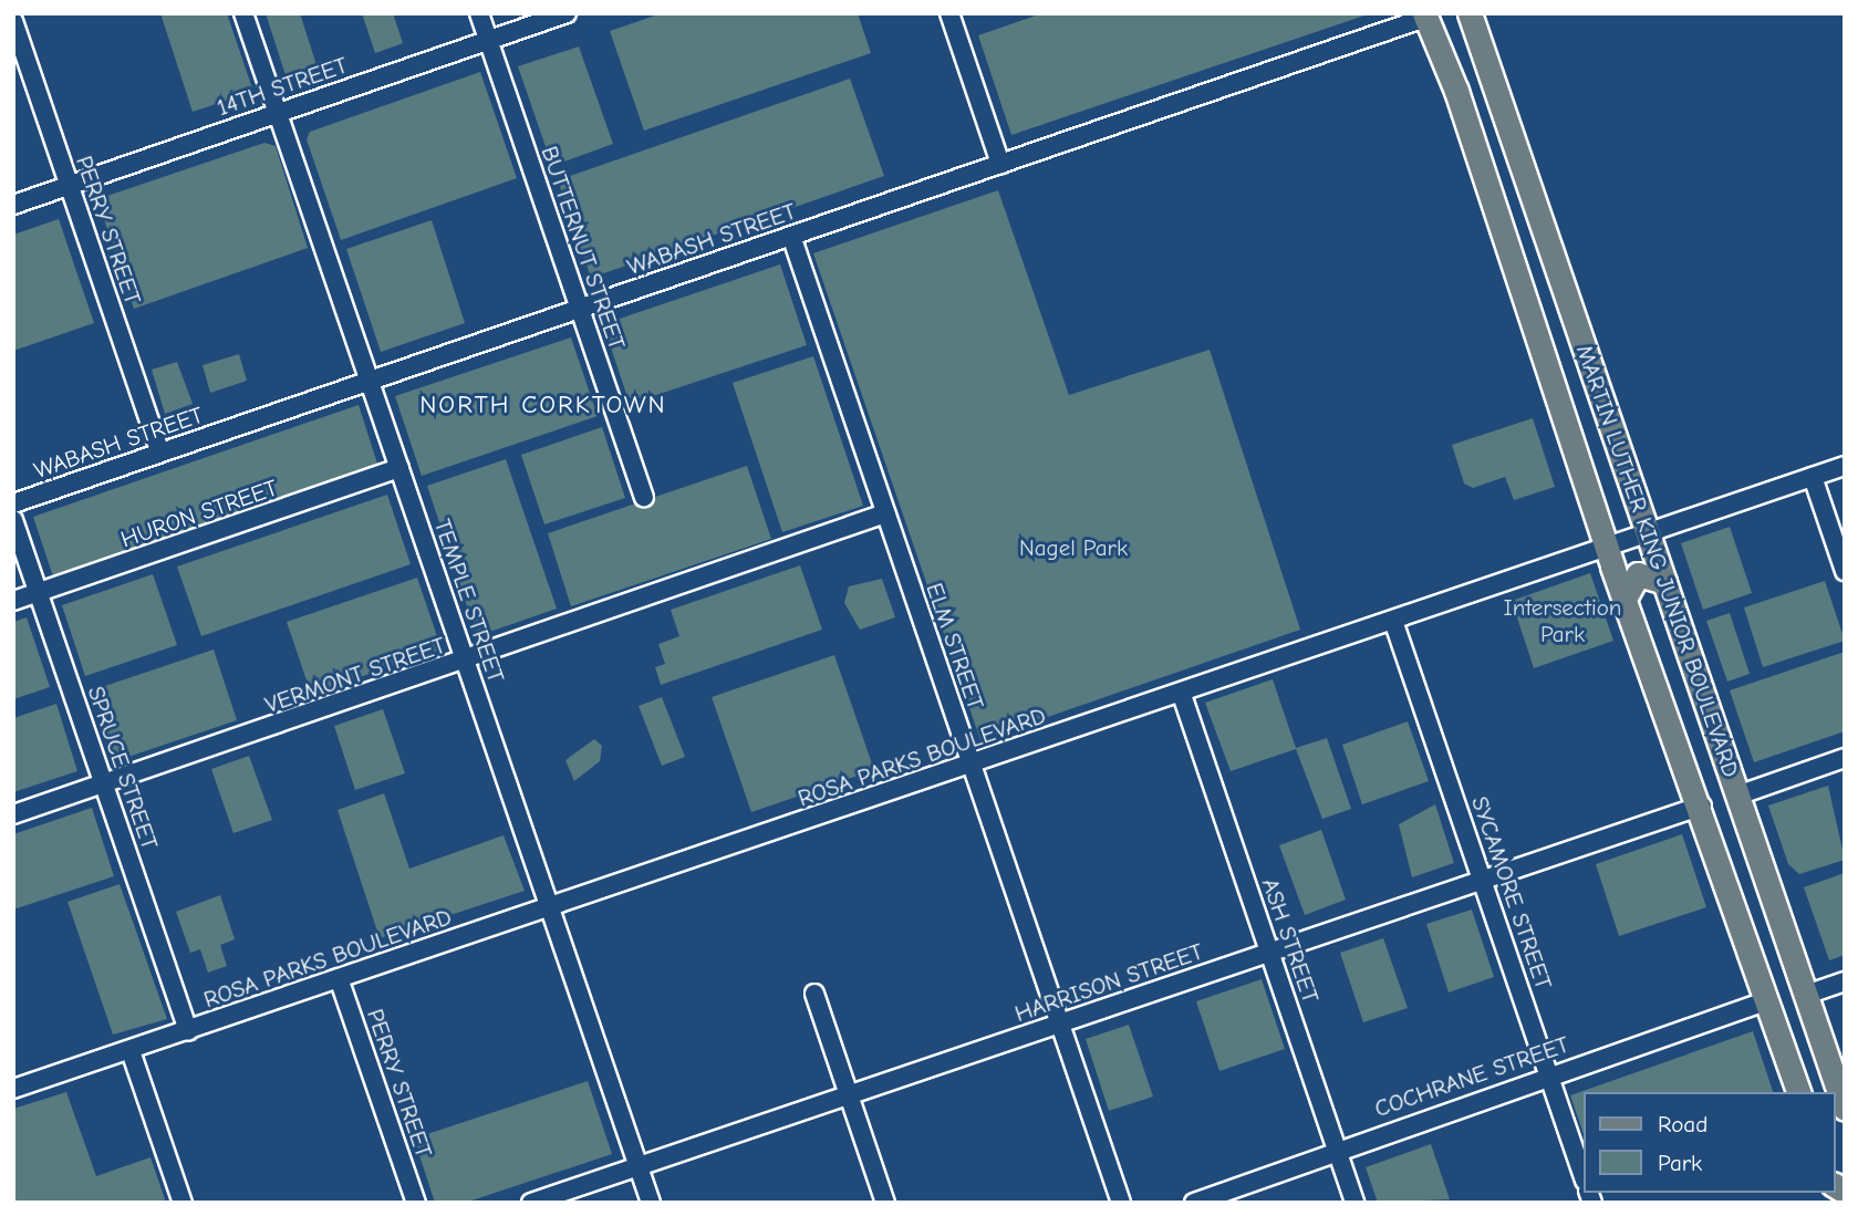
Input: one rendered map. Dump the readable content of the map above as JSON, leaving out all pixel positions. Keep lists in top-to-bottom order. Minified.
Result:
{"streets":{"main road":["MARTIN LUTHER KING JUNIOR BOULEVARD"],"street":["14TH STREET","PERRY STREET","WABASH STREET","BUTTERNUT STREET","HURON STREET","TEMPLE STREET","ELM STREET","VERMONT STREET","ROSA PARKS BOULEVARD","SPRUCE STREET","SYCAMORE STREET","ASH STREET","HARRISON STREET","COCHRANE STREET"]},"crossings":[["14TH STREET","PERRY STREET"],["14TH STREET","BUTTERNUT STREET"],["14TH STREET","TEMPLE STREET"],["PERRY STREET","WABASH STREET"],["PERRY STREET","ROSA PARKS BOULEVARD"],["WABASH STREET","BUTTERNUT STREET"],["WABASH STREET","MARTIN LUTHER KING JUNIOR BOULEVARD"],["WABASH STREET","TEMPLE STREET"],["WABASH STREET","ELM STREET"],["HURON STREET","TEMPLE STREET"],["HURON STREET","SPRUCE STREET"],["MARTIN LUTHER KING JUNIOR BOULEVARD","ROSA PARKS BOULEVARD"],["MARTIN LUTHER KING JUNIOR BOULEVARD","HARRISON STREET"],["MARTIN LUTHER KING JUNIOR BOULEVARD","COCHRANE STREET"],["TEMPLE STREET","VERMONT STREET"],["TEMPLE STREET","ROSA PARKS BOULEVARD"],["TEMPLE STREET","HARRISON STREET"],["ELM STREET","VERMONT STREET"],["ELM STREET","ROSA PARKS BOULEVARD"],["ELM STREET","HARRISON STREET"],["VERMONT STREET","SPRUCE STREET"],["ROSA PARKS BOULEVARD","SPRUCE STREET"],["ROSA PARKS BOULEVARD","SYCAMORE STREET"],["ROSA PARKS BOULEVARD","ASH STREET"],["SYCAMORE STREET","HARRISON STREET"],["SYCAMORE STREET","COCHRANE STREET"],["ASH STREET","HARRISON STREET"],["ASH STREET","COCHRANE STREET"]],"districts":["NORTH CORKTOWN"],"parks":["Nagel Park","Intersection Park"],"legend":["Road","Park"]}
